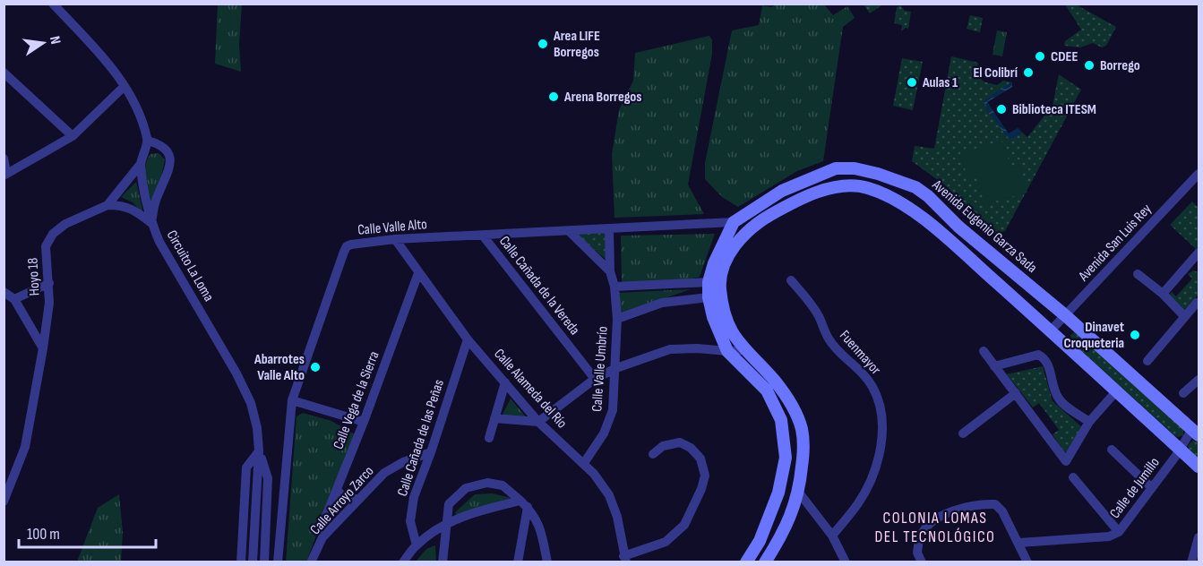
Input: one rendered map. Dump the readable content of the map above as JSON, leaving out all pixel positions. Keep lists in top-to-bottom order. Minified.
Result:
{"streets":{"street":["Avenida Eugenio Garza Sada","Calle Valle Alto","Avenida San Luis Rey","Circuito La Loma","Hoyo 18","Calle Cañada de la Vereda","Fuenmayor","Calle Valle Umbrío","Calle Alameda del Río","Calle Vega de la Sierra","Calle Cañada de las Peñas","Calle de Jumillo","Calle Arroyo Zarco"]},"crossings":[["Avenida Eugenio Garza Sada","Calle Valle Alto"],["Avenida Eugenio Garza Sada","Avenida San Luis Rey"],["Avenida Eugenio Garza Sada","Calle de Jumillo"],["Calle Valle Alto","Calle Cañada de la Vereda"],["Calle Valle Alto","Calle Valle Umbrío"],["Calle Valle Alto","Calle Alameda del Río"],["Circuito La Loma","Hoyo 18"],["Calle Valle Umbrío","Calle Alameda del Río"],["Calle Alameda del Río","Calle Vega de la Sierra"],["Calle Alameda del Río","Calle Cañada de las Peñas"],["Calle Vega de la Sierra","Calle Arroyo Zarco"],["Calle Cañada de las Peñas","Calle Arroyo Zarco"]],"districts":["COLONIA LOMAS DEL TECNOLÓGICO"],"places":["Area LIFE Borregos","CDEE","Borrego","El Colibrí","Aulas 1","Arena Borregos","Biblioteca ITESM","Dinavet Croqueteria","Abarrotes Valle Alto"],"scale_bar":"100 m","north":"right"}
